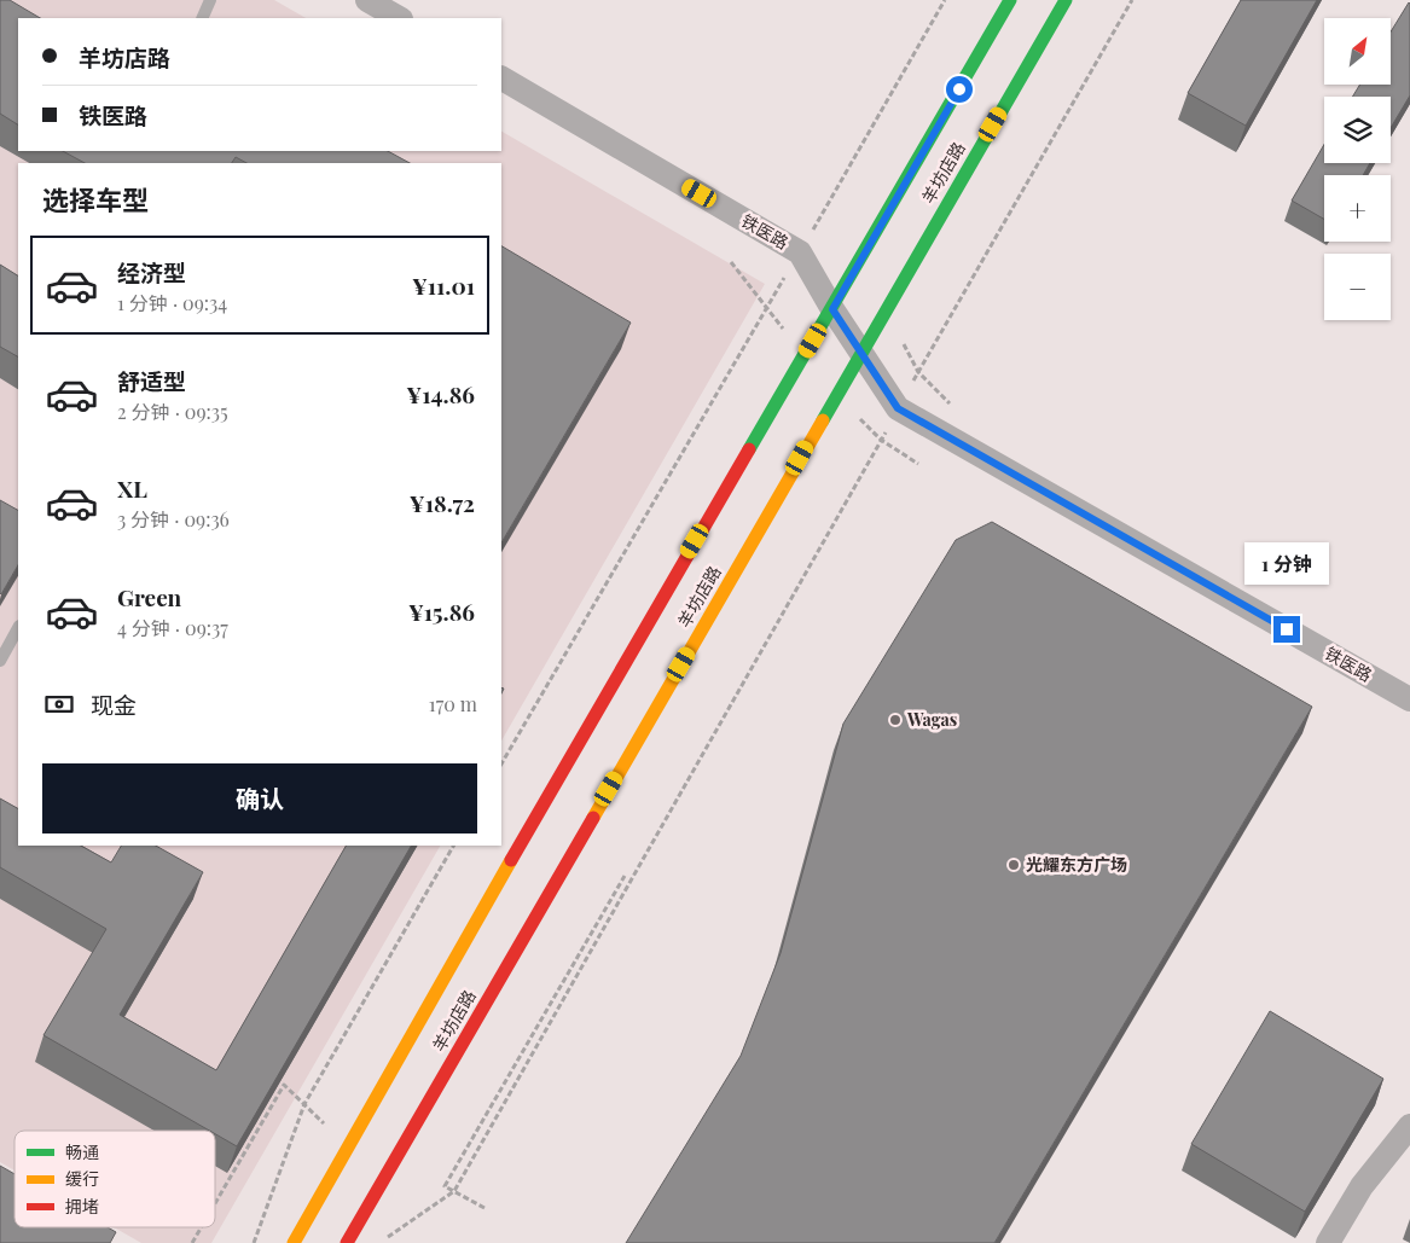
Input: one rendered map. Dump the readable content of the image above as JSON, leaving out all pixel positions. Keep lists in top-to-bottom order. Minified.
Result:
{"streets":{"main road":["羊坊店路"],"street":["铁医路"]},"crossings":[["羊坊店路","铁医路"]],"places":["Wagas","光耀东方广场"],"legend":["畅通","缓行","拥堵"],"north":"top right","page":{"map_buttons":["+","−"],"banner":["羊坊店路","铁医路"],"heading":"选择车型","list":[{"name":"经济型","note":"1 分钟 · 09:34","value":"¥11.01"},{"name":"舒适型","note":"2 分钟 · 09:35","value":"¥14.86"},{"name":"XL","note":"3 分钟 · 09:36","value":"¥18.72"},{"name":"Green","note":"4 分钟 · 09:37","value":"¥15.86"}],"bubble":"1 分钟","pay":["现金","170 m"],"buttons":"确认"}}
